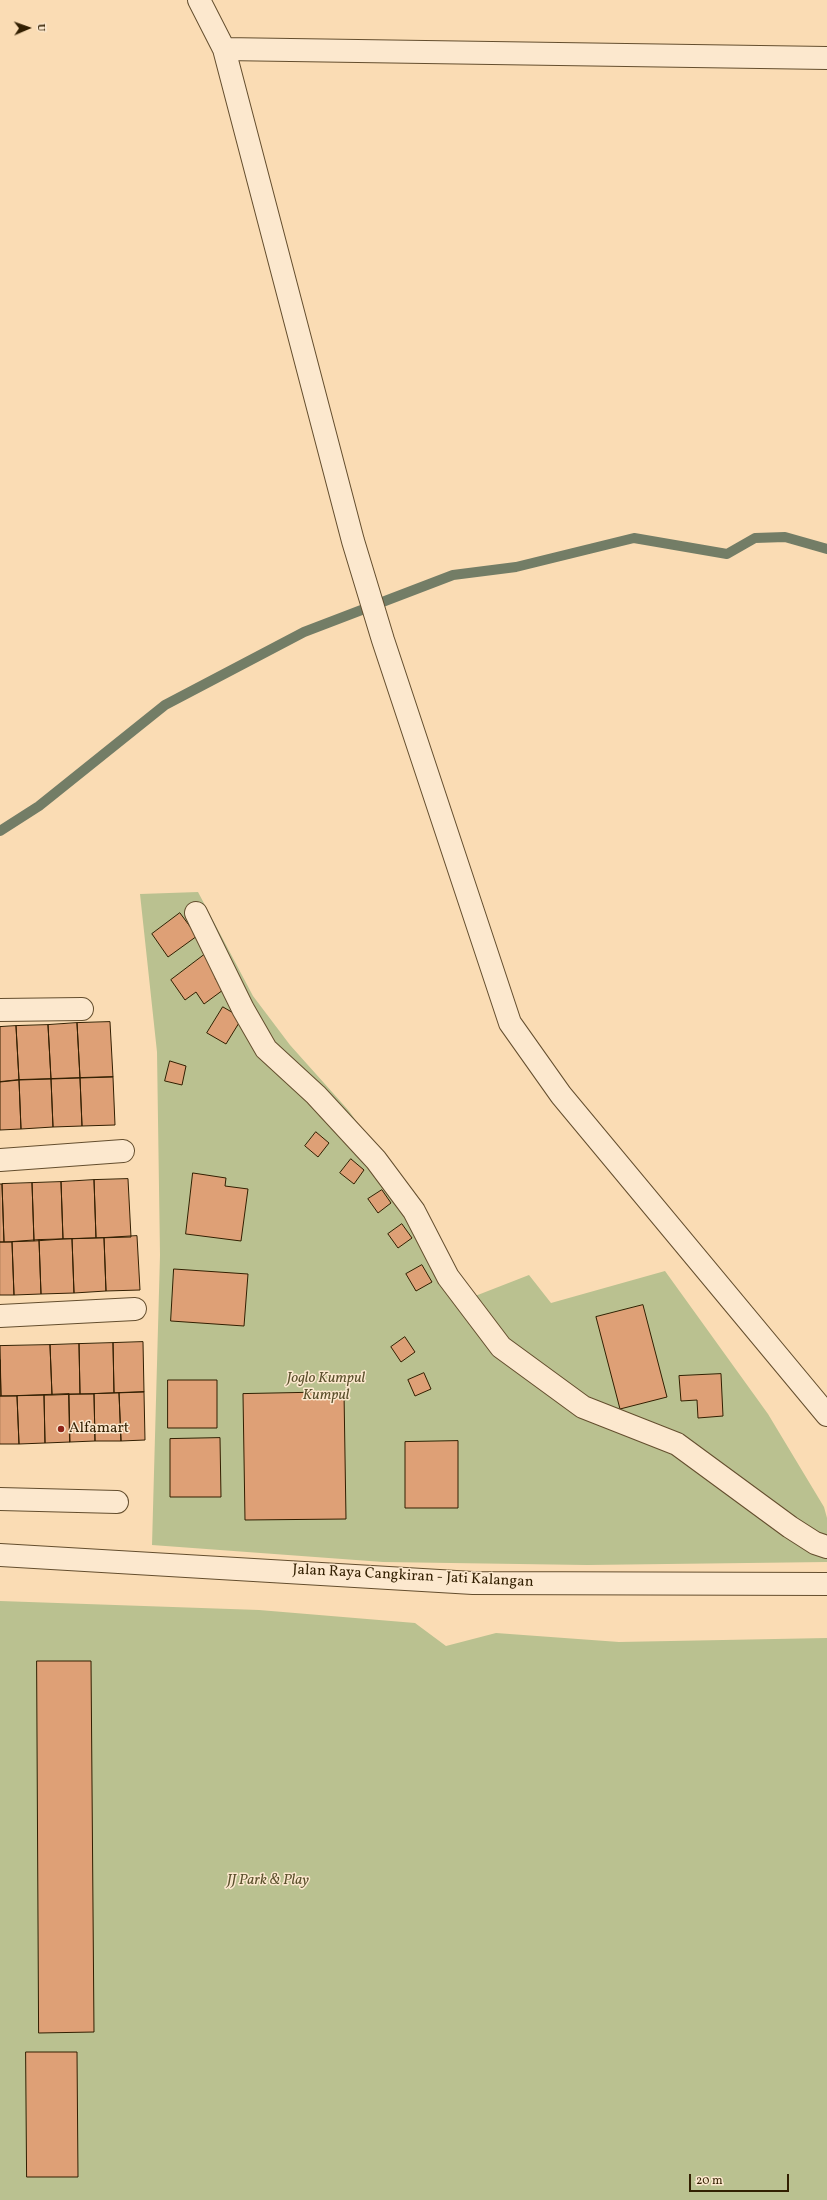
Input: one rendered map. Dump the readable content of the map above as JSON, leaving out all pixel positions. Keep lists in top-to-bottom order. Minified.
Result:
{"streets":{"street":["Jalan Raya Cangkiran - Jati Kalangan"]},"parks":["Joglo Kumpul Kumpul","JJ Park & Play"],"places":["Alfamart"],"scale_bar":"20 m","north":"right"}
